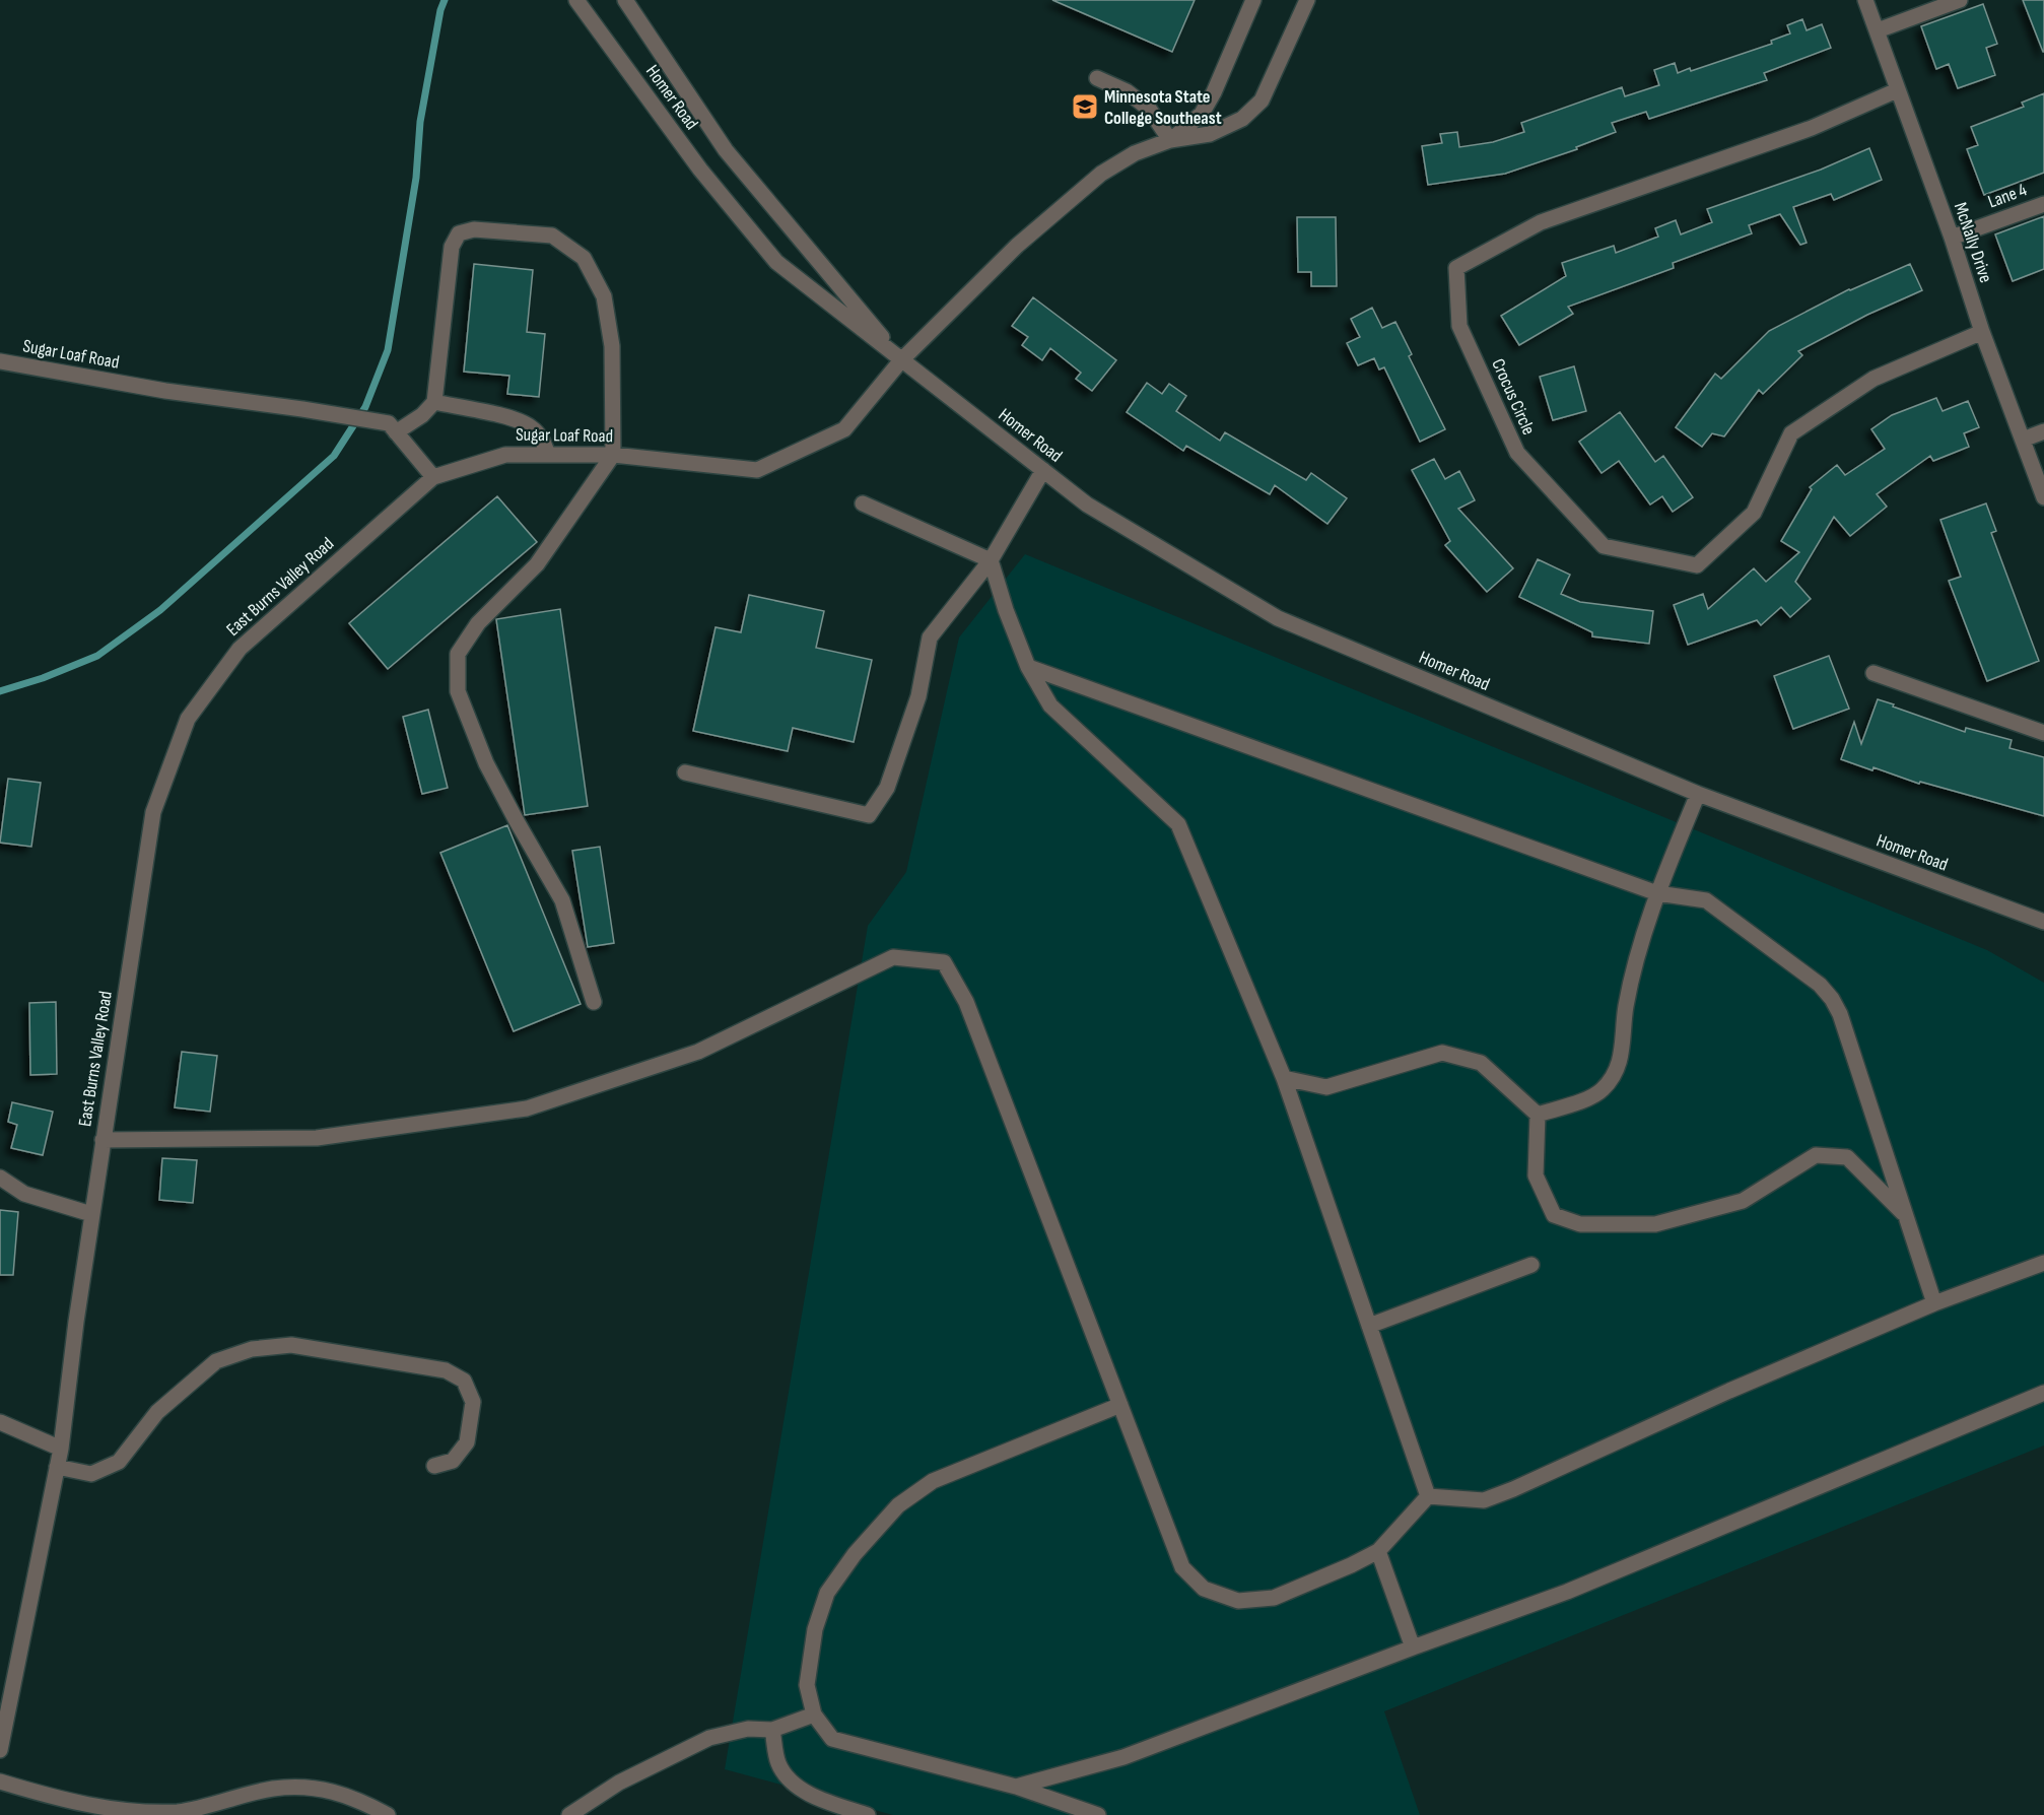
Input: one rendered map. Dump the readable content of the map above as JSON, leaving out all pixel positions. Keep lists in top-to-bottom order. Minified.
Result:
{"streets":{"street":["Homer Road","Lane 4","McNally Drive","Sugar Loaf Road","Crocus Circle","East Burns Valley Road"]},"crossings":[["Homer Road","Sugar Loaf Road"],["Lane 4","McNally Drive"],["McNally Drive","Crocus Circle"],["Sugar Loaf Road","East Burns Valley Road"]],"places":{"school or university":["Minnesota State College Southeast"]}}
